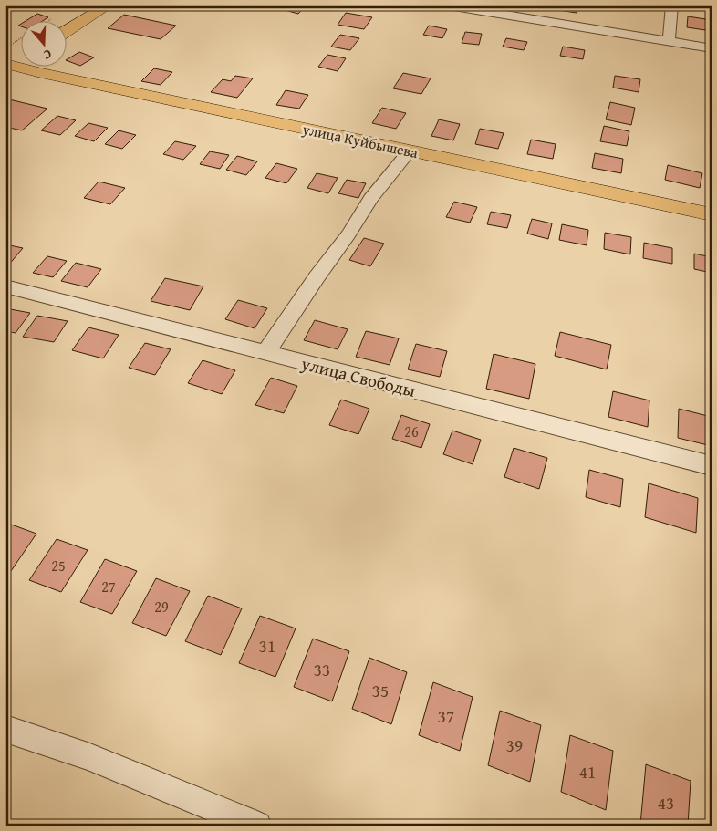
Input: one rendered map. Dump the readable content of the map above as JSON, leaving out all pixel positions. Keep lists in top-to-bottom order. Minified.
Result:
{"streets":{"main road":["улица Куйбышева"],"street":["улица Свободы"]},"house_numbers":["26","25","27","29","31","33","35","37","39","41","43"],"north":"bottom"}
